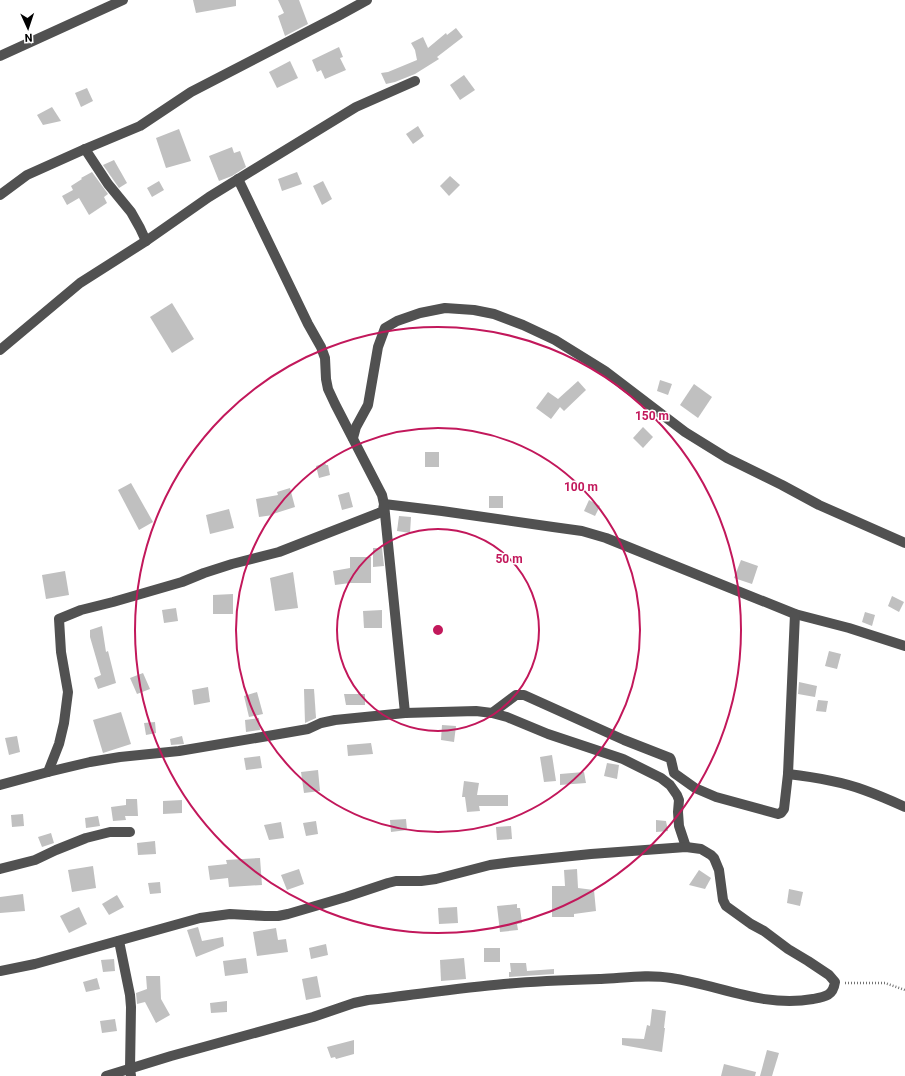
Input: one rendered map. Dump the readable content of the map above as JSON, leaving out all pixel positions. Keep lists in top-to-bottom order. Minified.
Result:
{"north":"bottom","rings":["150 m","100 m","50 m"]}
